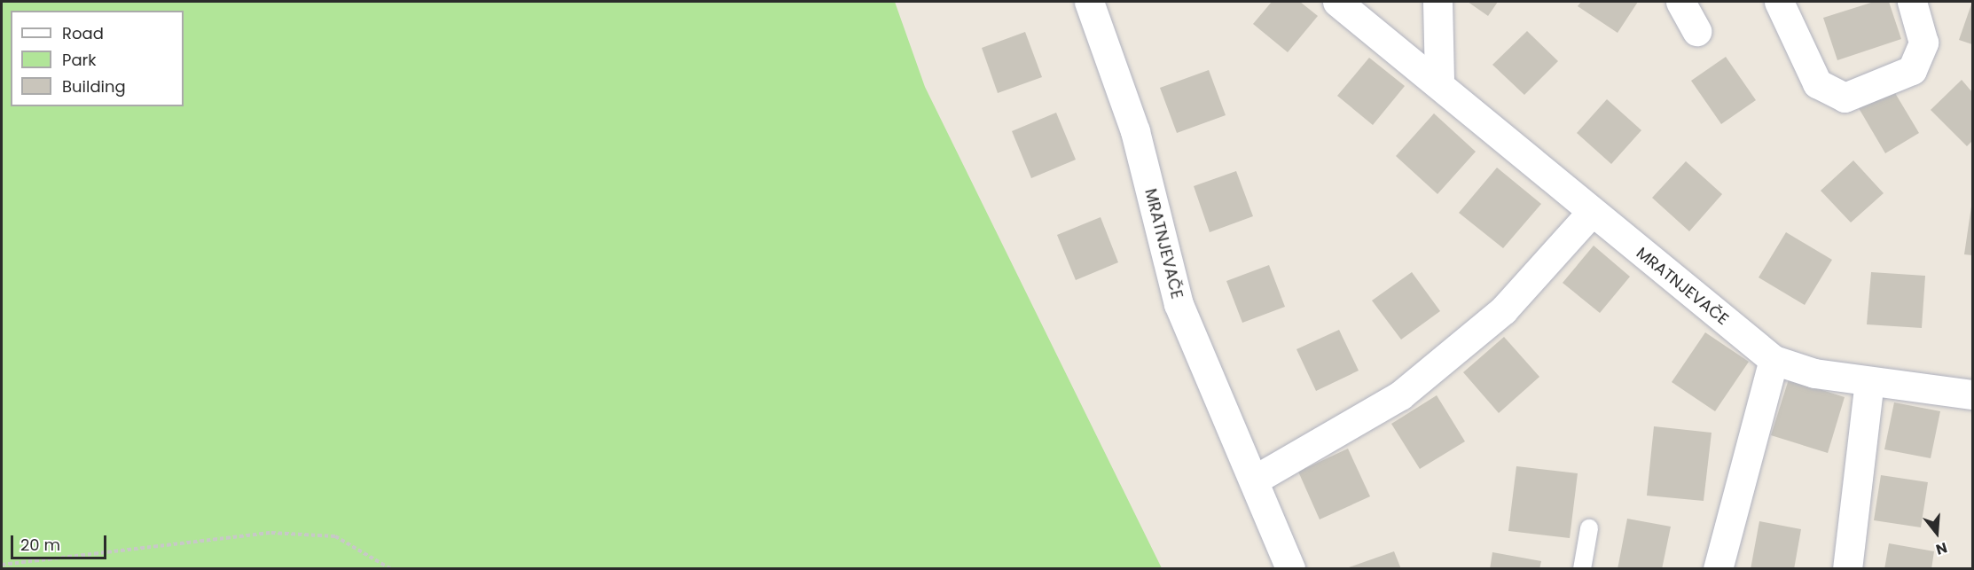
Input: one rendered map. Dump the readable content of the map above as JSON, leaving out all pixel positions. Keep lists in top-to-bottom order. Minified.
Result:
{"streets":{"street":["MRATNJEVAČE"]},"legend":["Road","Park","Building"],"scale_bar":"20 m","north":"bottom"}
